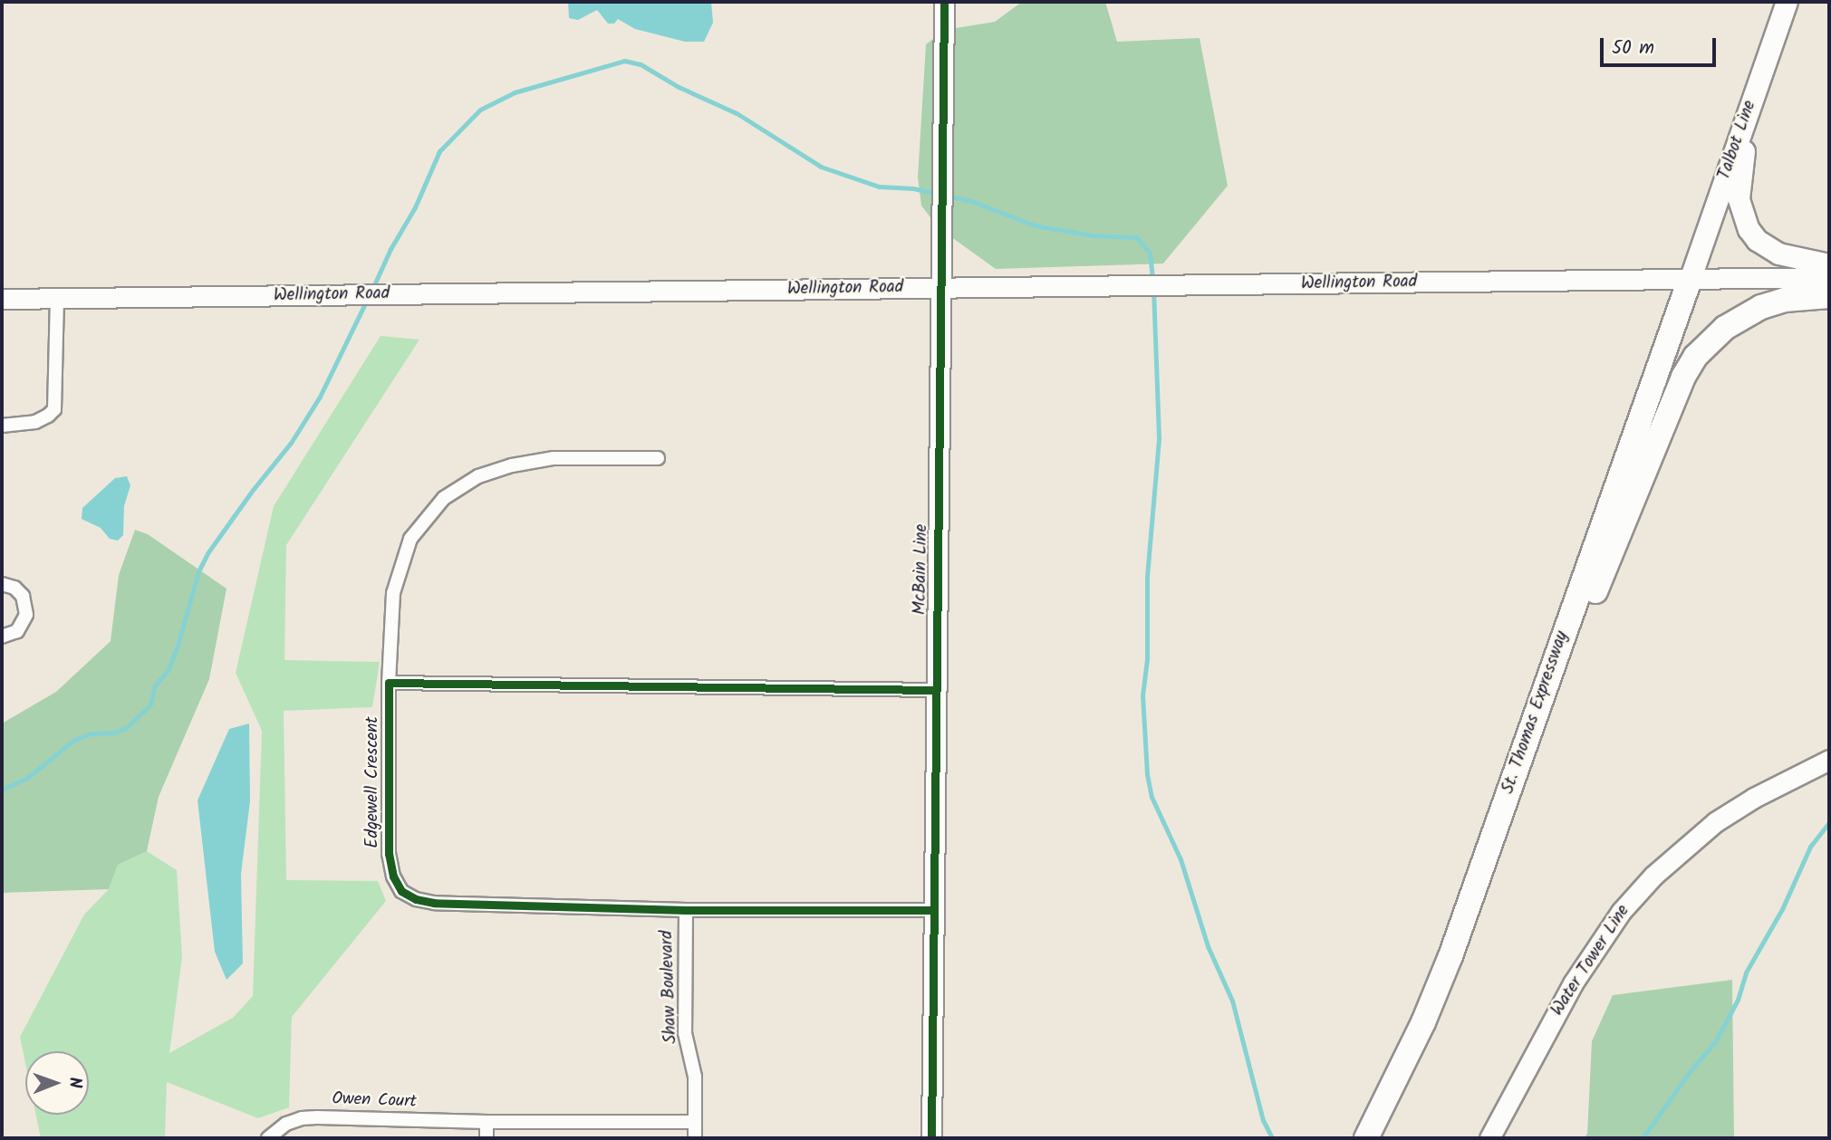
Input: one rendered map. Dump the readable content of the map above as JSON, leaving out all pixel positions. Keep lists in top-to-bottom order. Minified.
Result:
{"streets":{"highway":["St. Thomas Expressway"],"main road":["Talbot Line","Wellington Road","McBain Line","Water Tower Line"],"street":["Edgewell Crescent","Shaw Boulevard","Owen Court"]},"crossings":[["Talbot Line","Wellington Road"],["Talbot Line","St. Thomas Expressway"],["Wellington Road","McBain Line"],["Wellington Road","St. Thomas Expressway"],["McBain Line","Edgewell Crescent"],["Edgewell Crescent","Shaw Boulevard"],["Shaw Boulevard","Owen Court"]],"scale_bar":"50 m","north":"right"}
